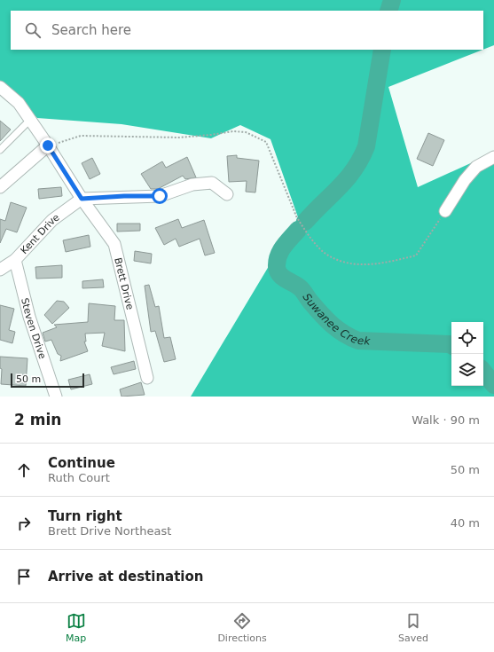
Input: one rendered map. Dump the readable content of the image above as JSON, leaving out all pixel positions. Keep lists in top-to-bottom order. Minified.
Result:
{"streets":{"street":["Kent Drive","Brett Drive","Steven Drive"]},"crossings":[["Kent Drive","Brett Drive"],["Kent Drive","Steven Drive"]],"water":["Suwanee Creek"],"scale_bar":"50 m","page":{"search":"Search here","scale":"50 m","heading":["2 min","Walk · 90 m"],"list":[["Continue","Ruth Court","50 m"],["Turn right","Brett Drive Northeast","40 m"],"Arrive at destination"],"nav":["Map","Directions","Saved"]}}
